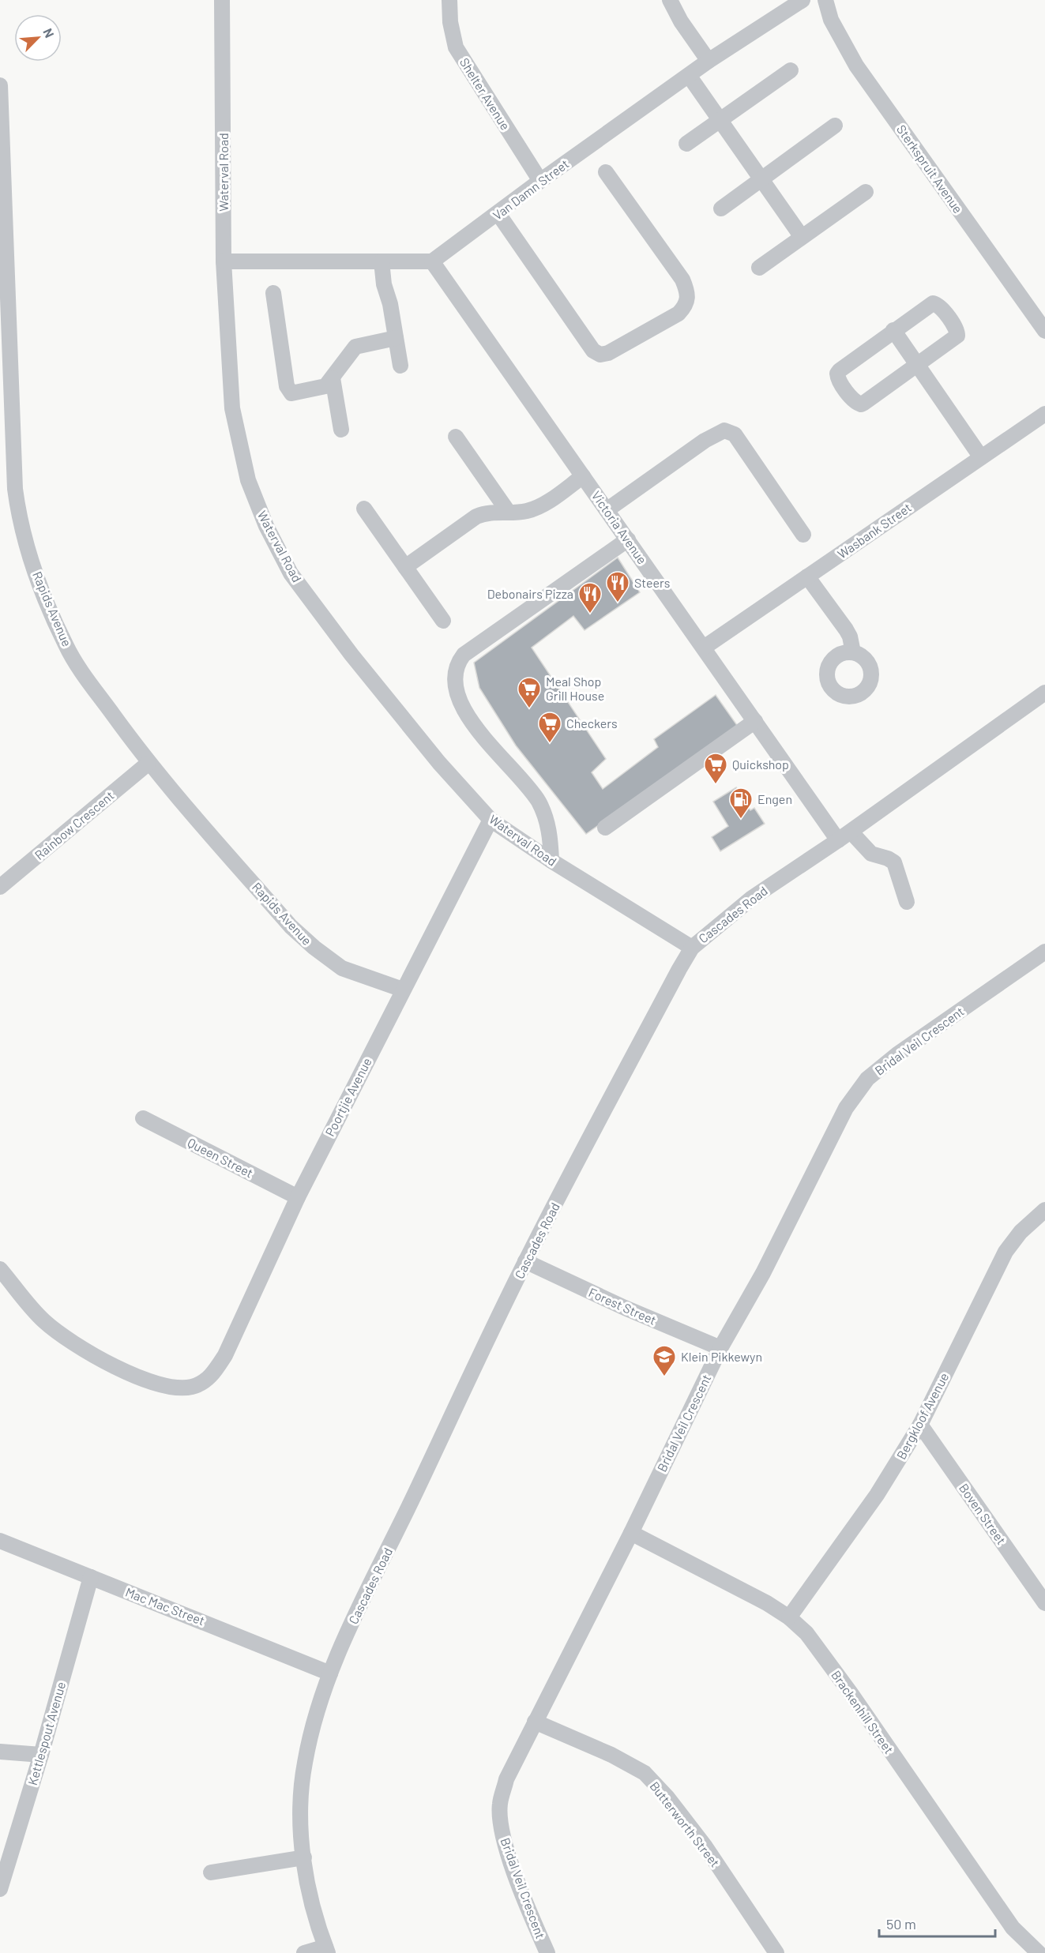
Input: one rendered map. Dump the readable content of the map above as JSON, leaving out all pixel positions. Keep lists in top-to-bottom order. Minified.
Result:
{"streets":{"street":["Shelter Avenue","Sterkspruit Avenue","Waterval Road","Van Damn Street","Victoria Avenue","Wasbank Street","Rapids Avenue","Rainbow Crescent","Cascades Road","Bridal Veil Crescent","Poortjie Avenue","Queen Street","Forest Street","Bergkloof Avenue","Boven Street","Mac Mac Street","Brackenhill Street","Kettlespout Avenue","Butterworth Street"]},"crossings":[["Shelter Avenue","Van Damn Street"],["Waterval Road","Cascades Road"],["Waterval Road","Poortjie Avenue"],["Van Damn Street","Victoria Avenue"],["Victoria Avenue","Wasbank Street"],["Victoria Avenue","Cascades Road"],["Rapids Avenue","Rainbow Crescent"],["Rapids Avenue","Poortjie Avenue"],["Cascades Road","Forest Street"],["Cascades Road","Mac Mac Street"],["Bridal Veil Crescent","Forest Street"],["Bridal Veil Crescent","Brackenhill Street"],["Bridal Veil Crescent","Butterworth Street"],["Poortjie Avenue","Queen Street"],["Bergkloof Avenue","Boven Street"],["Bergkloof Avenue","Brackenhill Street"],["Mac Mac Street","Kettlespout Avenue"]],"places":{"restaurant":["Steers","Debonairs Pizza"],"supermarket":["Meal Shop Grill House","Checkers","Quickshop"],"fuel station":["Engen"],"school or university":["Klein Pikkewyn"]},"scale_bar":"50 m","north":"top right"}
